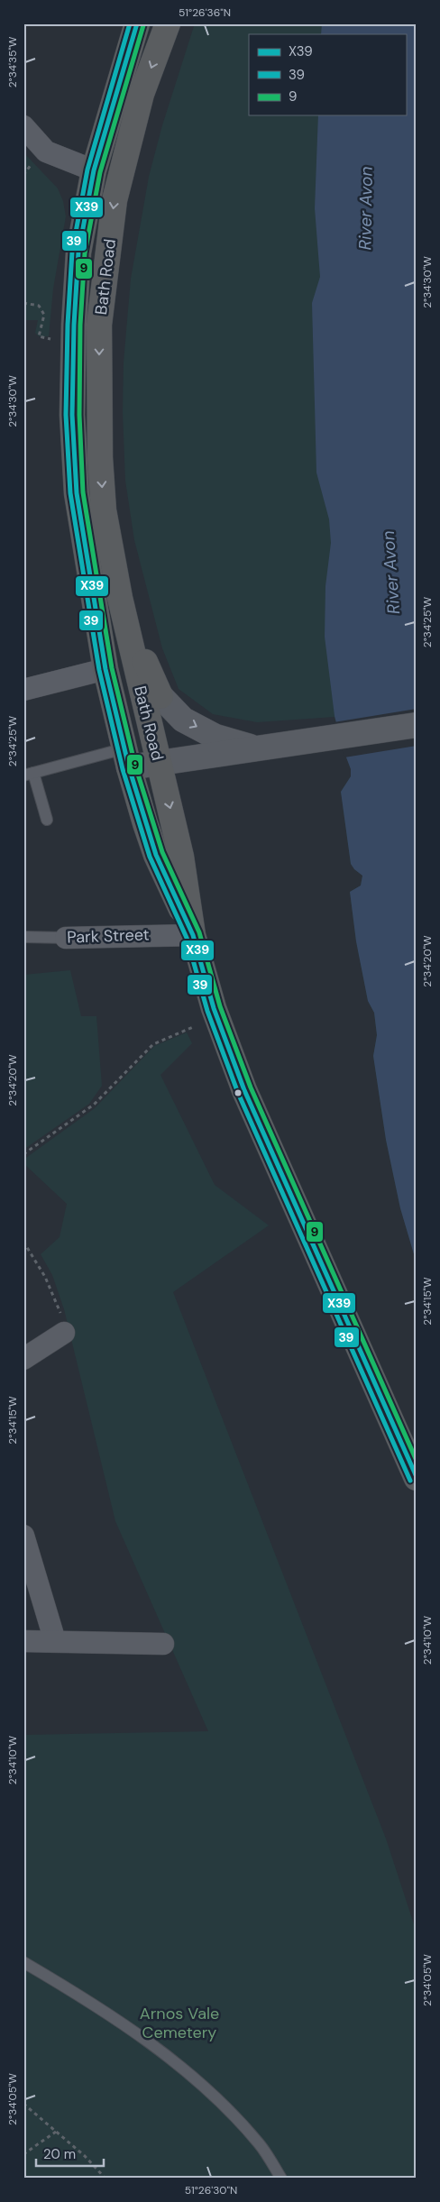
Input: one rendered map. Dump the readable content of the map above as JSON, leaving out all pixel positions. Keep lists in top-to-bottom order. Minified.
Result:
{"streets":{"highway":["Bath Road"],"street":["Park Street"]},"crossings":[["Bath Road","Park Street"]],"water":["River Avon"],"parks":["Arnos Vale Cemetery"],"lines":["transit line X39","transit line 39","transit line 9"],"legend":["X39","39","9"],"scale_bar":"20 m","coordinates":["51°26'36\"N","2°34'35\"W","2°34'30\"W","2°34'25\"W","2°34'20\"W","2°34'15\"W","2°34'10\"W","2°34'05\"W","51°26'30\"N"]}
